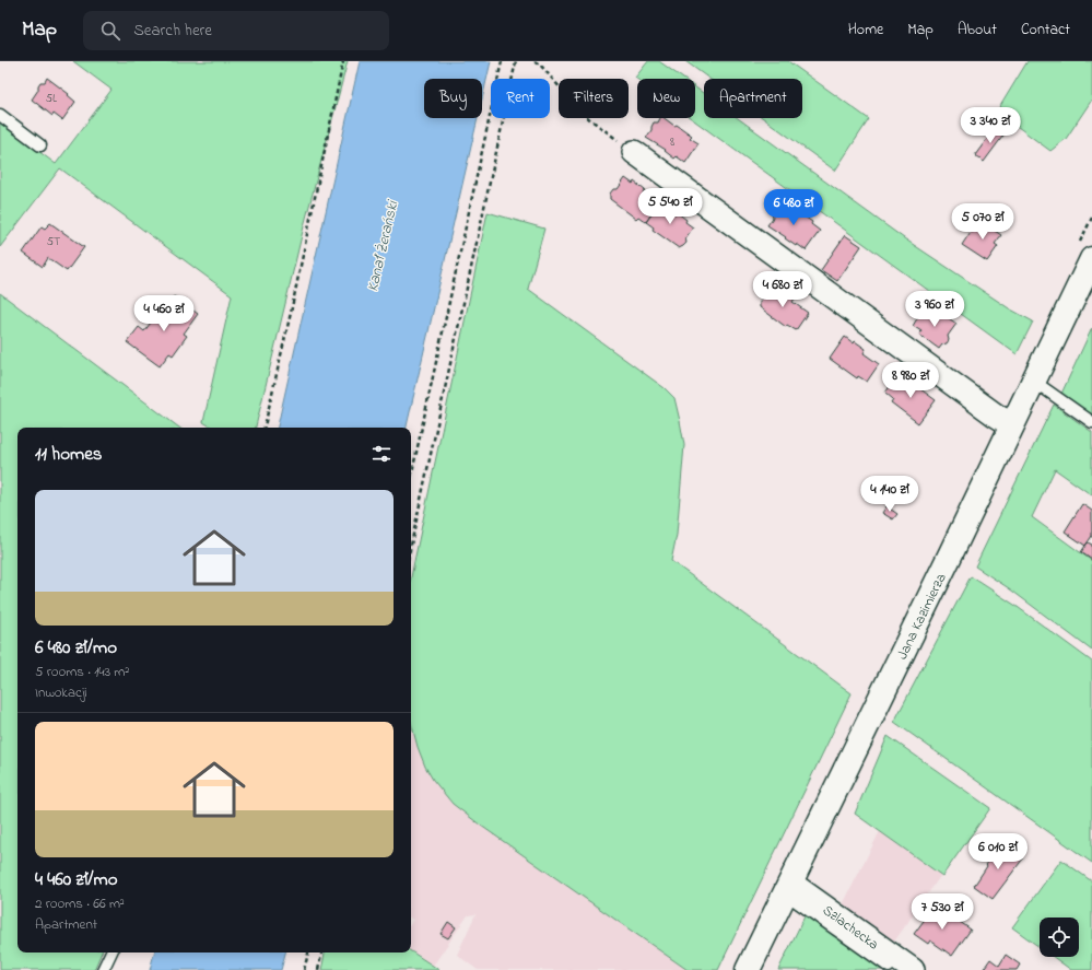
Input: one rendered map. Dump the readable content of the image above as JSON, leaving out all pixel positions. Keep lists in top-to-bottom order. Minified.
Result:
{"streets":{"main road":["Jana Kazimierza"],"street":["Szlachecka"]},"crossings":[["Jana Kazimierza","Szlachecka"]],"water":["Kanał Żerański"],"house_numbers":["5L","8","5T"],"page":{"header":"Map","search":"Search here","nav":["Home","Map","About","Contact"],"chip":["Buy","Rent","Filters","New","Apartment"],"price":["3 340 zł","5 540 zł","6 480 zł","5 070 zł","4 680 zł","3 960 zł","4 460 zł","8 980 zł","4 140 zł","6 010 zł","7 530 zł"],"heading":"11 homes","list":[{"name":"6 480 zł/mo","note":"5 rooms · 143 m² · Inwokacji"},{"name":"4 460 zł/mo","note":"2 rooms · 66 m² · Apartment"}]}}
